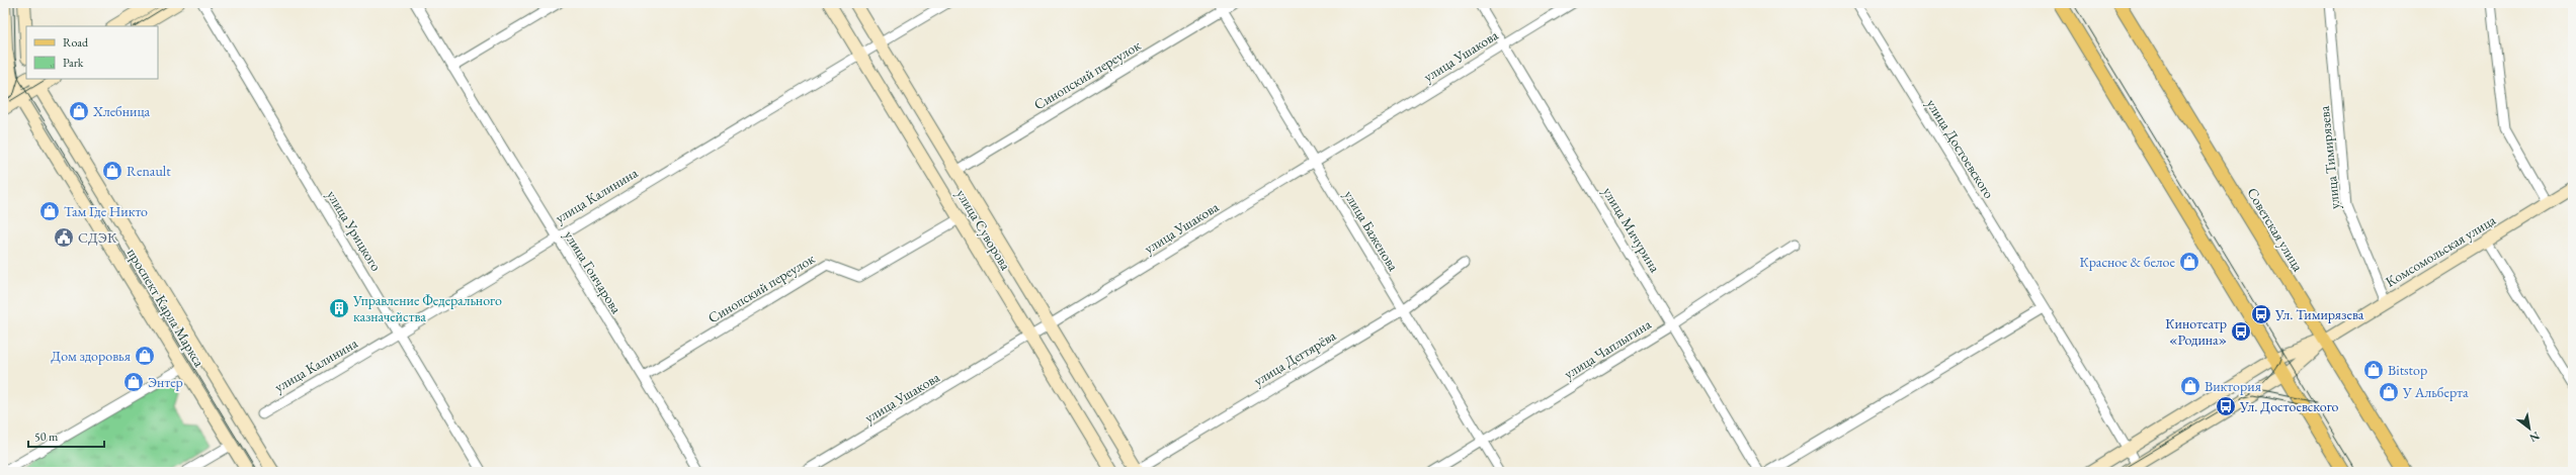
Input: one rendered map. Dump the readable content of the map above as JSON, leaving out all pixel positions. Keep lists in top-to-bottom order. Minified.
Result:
{"streets":{"main road":["улица Суворова","Советская улица","Комсомольская улица","проспект Карла Маркса"],"street":["улица Ушакова","Синопский переулок","улица Достоевского","улица Тимирязева","улица Калинина","улица Мичурина","улица Урицкого","улица Баженова","улица Гончарова","улица Чаплыгина","улица Дегтярёва"]},"crossings":[["улица Ушакова","улица Суворова"],["улица Ушакова","улица Мичурина"],["улица Ушакова","улица Баженова"],["Синопский переулок","улица Суворова"],["Синопский переулок","улица Баженова"],["Синопский переулок","улица Гончарова"],["улица Достоевского","Комсомольская улица"],["улица Тимирязева","Комсомольская улица"],["улица Калинина","улица Суворова"],["улица Калинина","улица Урицкого"],["улица Калинина","улица Гончарова"],["улица Суворова","улица Дегтярёва"],["улица Мичурина","улица Чаплыгина"],["Советская улица","Комсомольская улица"],["улица Баженова","улица Чаплыгина"],["улица Баженова","улица Дегтярёва"]],"places":{"shop":["Хлебница","Renault","Там Где Никто","Красное & белое","Дом здоровья","Bitstop","Энтер","Виктория","У Альберта"],"public building":["СДЭК"],"building":["Управление Федерального казначейства"],"bus stop":["Ул. Тимирязева","Кинотеатр «Родина»","Ул. Достоевского"]},"legend":["Road","Park"],"scale_bar":"50 m","north":"bottom right"}
